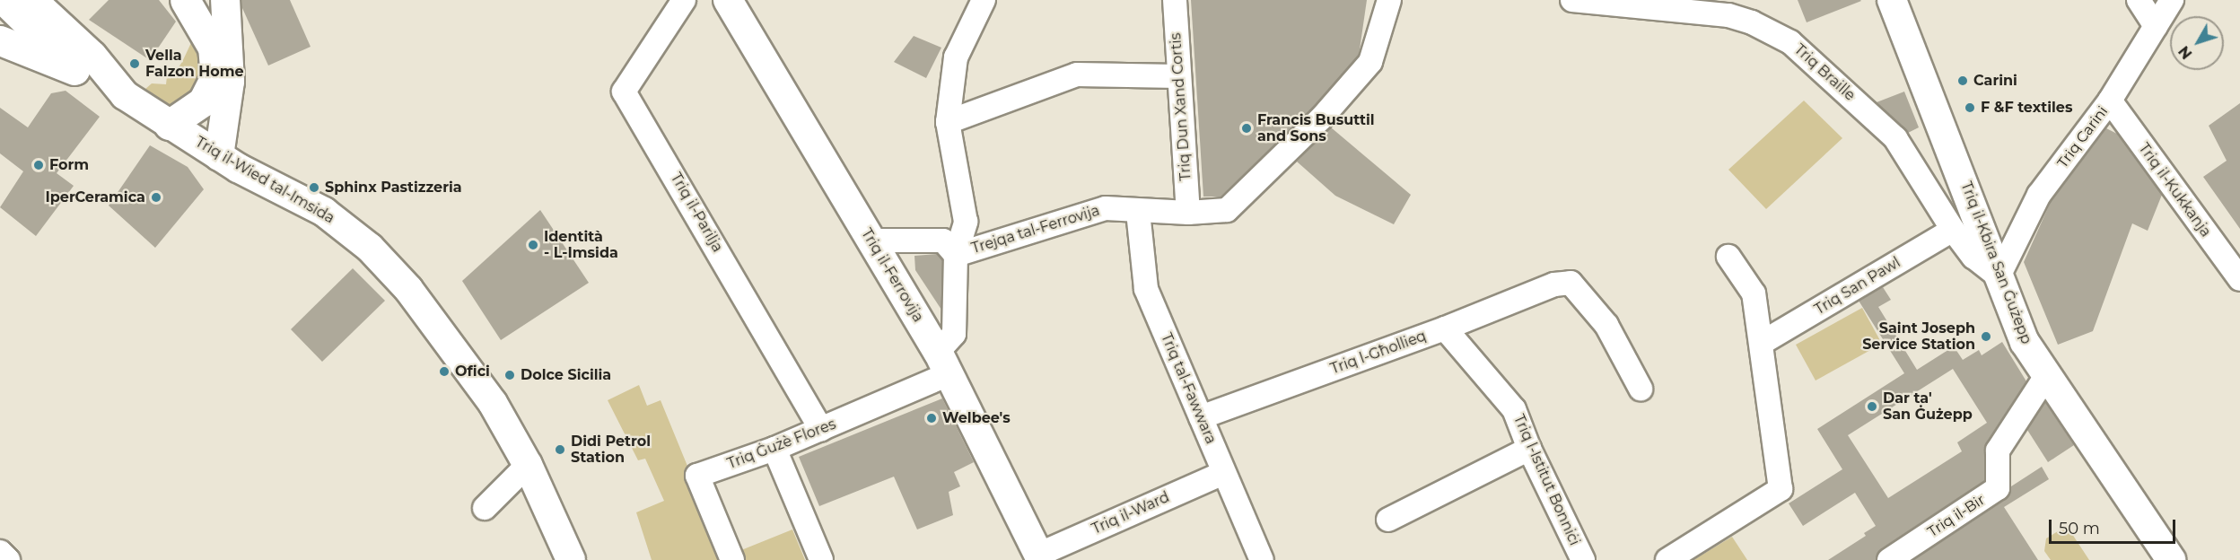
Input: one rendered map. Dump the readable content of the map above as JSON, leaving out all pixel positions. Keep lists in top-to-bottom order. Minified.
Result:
{"streets":{"main road":["Triq il-Wied tal-Imsida","Triq il-Kbira San Ġużepp","Triq il-Ferrovija"],"street":["Triq Braille","Triq Dun Xand Cortis","Triq Carini","Triq il-Kukkanja","Triq il-Parilja","Trejqa tal-Ferrovija","Triq San Pawl","Triq l-Għollieq","Triq tal-Fawwara","Triq Ġużè Flores","Triq l-Istitut Bonniċi","Triq il-Ward","Triq il-Bir"]},"crossings":[["Triq Braille","Triq Carini"],["Triq Braille","Triq il-Kbira San Ġużepp"],["Triq Braille","Triq San Pawl"],["Triq Dun Xand Cortis","Trejqa tal-Ferrovija"],["Triq Carini","Triq il-Kukkanja"],["Triq Carini","Triq il-Kbira San Ġużepp"],["Triq il-Parilja","Triq Ġużè Flores"],["Trejqa tal-Ferrovija","Triq il-Ferrovija"],["Trejqa tal-Ferrovija","Triq tal-Fawwara"],["Triq il-Kbira San Ġużepp","Triq il-Bir"],["Triq il-Ferrovija","Triq Ġużè Flores"],["Triq il-Ferrovija","Triq il-Ward"],["Triq l-Għollieq","Triq tal-Fawwara"],["Triq l-Għollieq","Triq l-Istitut Bonniċi"],["Triq tal-Fawwara","Triq il-Ward"]],"places":["Vella Falzon Home","Carini","F &F textiles","Francis Busuttil and Sons","Form","Sphinx Pastizzeria","IperCeramica","Identità - L-Imsida","Saint Joseph Service Station","Ofici","Dolce Sicilia","Dar ta' San Ġużepp","Welbee's","Didi Petrol Station"],"scale_bar":"50 m","north":"bottom left"}
